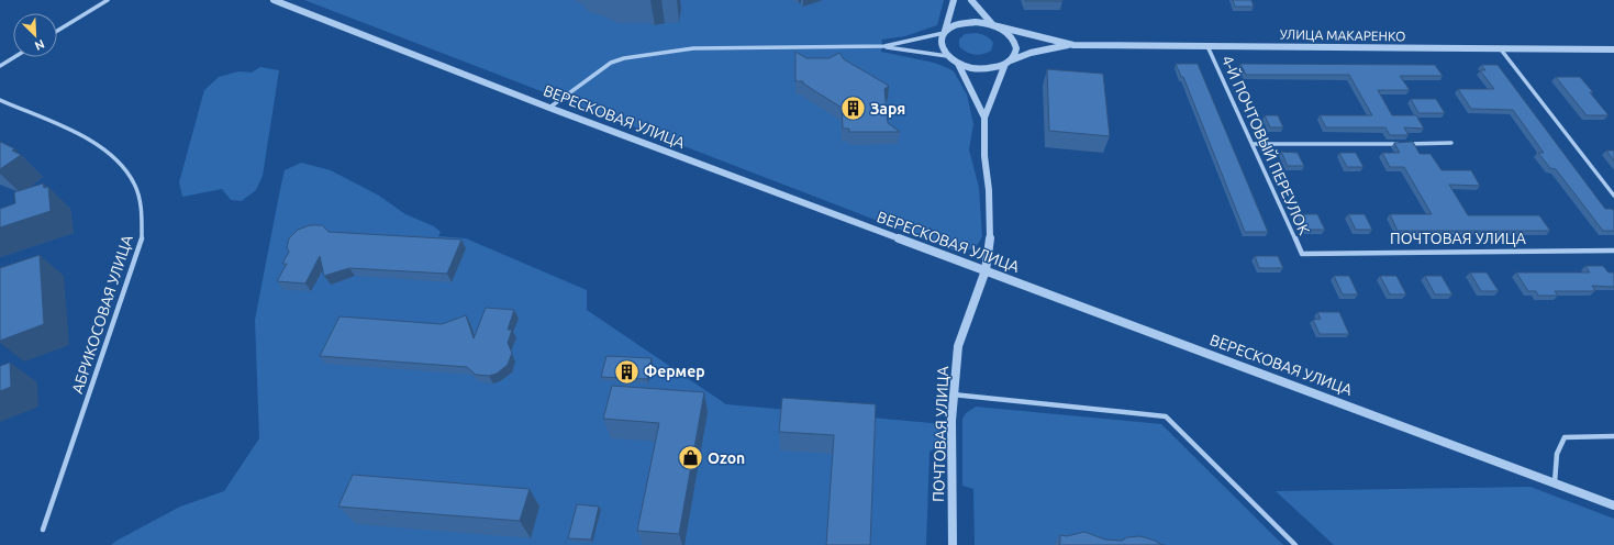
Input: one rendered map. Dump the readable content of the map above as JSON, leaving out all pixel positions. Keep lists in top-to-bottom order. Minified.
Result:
{"streets":{"street":["УЛИЦА МАКАРЕНКО","ВЕРЕСКОВАЯ УЛИЦА","4-Й ПОЧТОВЫЙ ПЕРЕУЛОК","ПОЧТОВАЯ УЛИЦА","АБРИКОСОВАЯ УЛИЦА"]},"crossings":[["УЛИЦА МАКАРЕНКО","4-Й ПОЧТОВЫЙ ПЕРЕУЛОК"],["УЛИЦА МАКАРЕНКО","ПОЧТОВАЯ УЛИЦА"],["ВЕРЕСКОВАЯ УЛИЦА","ПОЧТОВАЯ УЛИЦА"],["4-Й ПОЧТОВЫЙ ПЕРЕУЛОК","ПОЧТОВАЯ УЛИЦА"]],"places":{"building":["Заря","Фермер"],"shop":["Ozon"]},"north":"bottom right"}
